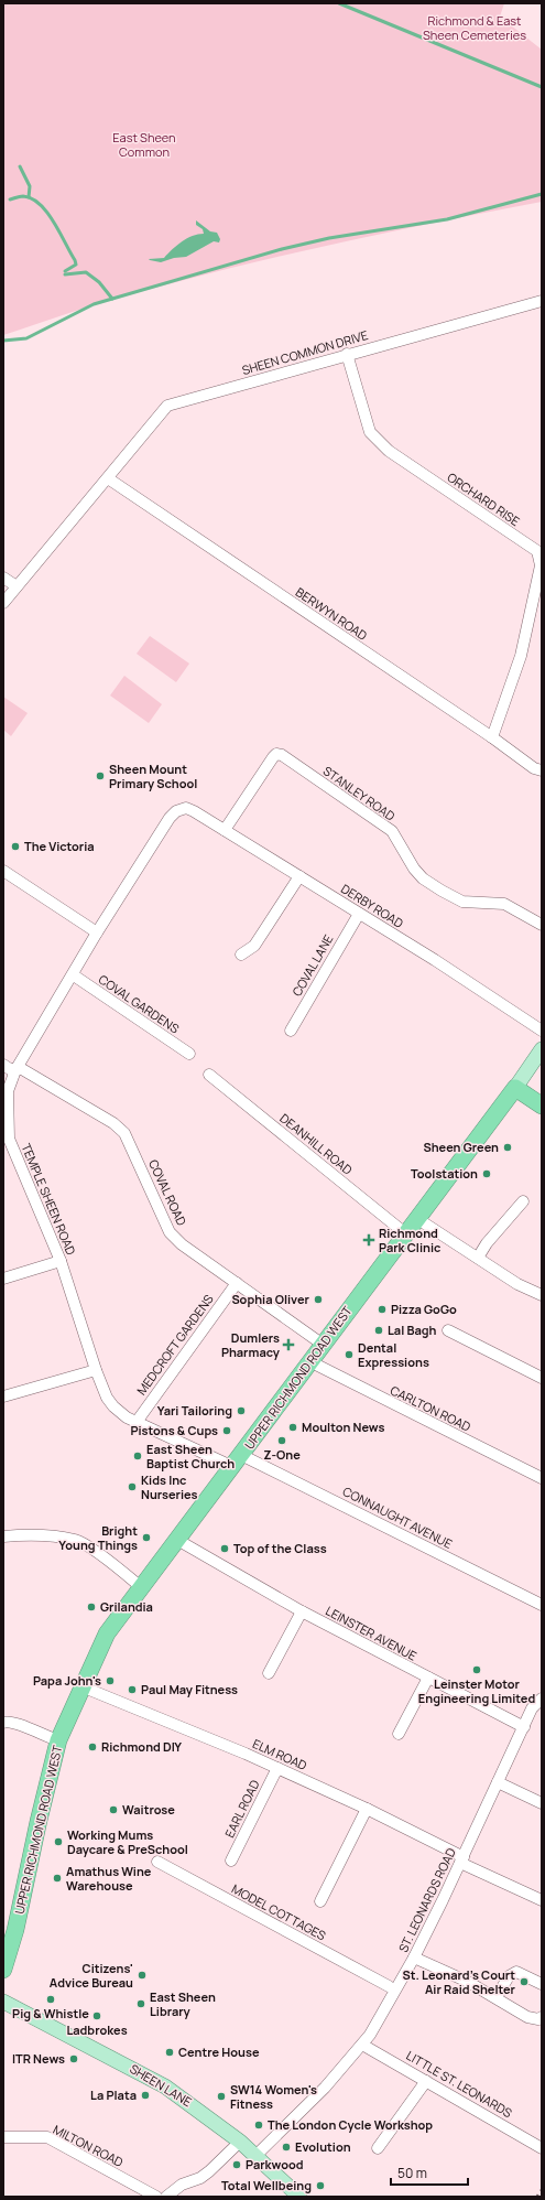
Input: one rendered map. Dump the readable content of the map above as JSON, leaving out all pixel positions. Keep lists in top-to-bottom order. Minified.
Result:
{"streets":{"highway":["UPPER RICHMOND ROAD WEST"],"main road":["SHEEN LANE"],"street":["SHEEN COMMON DRIVE","ORCHARD RISE","BERWYN ROAD","STANLEY ROAD","DERBY ROAD","COVAL LANE","COVAL GARDENS","DEANHILL ROAD","COVAL ROAD","TEMPLE SHEEN ROAD","MEDCROFT GARDENS","CARLTON ROAD","CONNAUGHT AVENUE","LEINSTER AVENUE","ELM ROAD","EARL ROAD","ST. LEONARDS ROAD","MODEL COTTAGES","LITTLE ST. LEONARDS","MILTON ROAD"]},"crossings":[["SHEEN COMMON DRIVE","ORCHARD RISE"],["SHEEN COMMON DRIVE","BERWYN ROAD"],["ORCHARD RISE","BERWYN ROAD"],["STANLEY ROAD","DERBY ROAD"],["DERBY ROAD","COVAL LANE"],["DERBY ROAD","TEMPLE SHEEN ROAD"],["COVAL GARDENS","TEMPLE SHEEN ROAD"],["DEANHILL ROAD","UPPER RICHMOND ROAD WEST"],["COVAL ROAD","TEMPLE SHEEN ROAD"],["COVAL ROAD","MEDCROFT GARDENS"],["COVAL ROAD","UPPER RICHMOND ROAD WEST"],["TEMPLE SHEEN ROAD","MEDCROFT GARDENS"],["TEMPLE SHEEN ROAD","UPPER RICHMOND ROAD WEST"],["TEMPLE SHEEN ROAD","CONNAUGHT AVENUE"],["UPPER RICHMOND ROAD WEST","CARLTON ROAD"],["UPPER RICHMOND ROAD WEST","CONNAUGHT AVENUE"],["UPPER RICHMOND ROAD WEST","LEINSTER AVENUE"],["UPPER RICHMOND ROAD WEST","ELM ROAD"],["LEINSTER AVENUE","ST. LEONARDS ROAD"],["ELM ROAD","EARL ROAD"],["ELM ROAD","ST. LEONARDS ROAD"],["ST. LEONARDS ROAD","LITTLE ST. LEONARDS"],["ST. LEONARDS ROAD","SHEEN LANE"]],"parks":["Richmond & East Sheen Cemeteries","East Sheen Common"],"places":{"other":["Sheen Mount Primary School","The Victoria","Sheen Green","Toolstation","Sophia Oliver","Pizza GoGo","Lal Bagh","Dental Expressions","Yari Tailoring","Moulton News","Pistons & Cups","Z-One","East Sheen Baptist Church","Kids Inc Nurseries","Bright Young Things","Top of the Class","Grilandia","Leinster Motor Engineering Limited","Papa John's","Paul May Fitness","Richmond DIY","Waitrose","Working Mums Daycare & PreSchool","Amathus Wine Warehouse","Citizens' Advice Bureau","St. Leonard's Court Air Raid Shelter","Pig & Whistle","East Sheen Library","Ladbrokes","Centre House","ITR News","La Plata","SW14 Women's Fitness","The London Cycle Workshop","Evolution","Parkwood","Total Wellbeing"],"health":["Richmond Park Clinic","Dumlers Pharmacy"]},"scale_bar":"50 m"}
